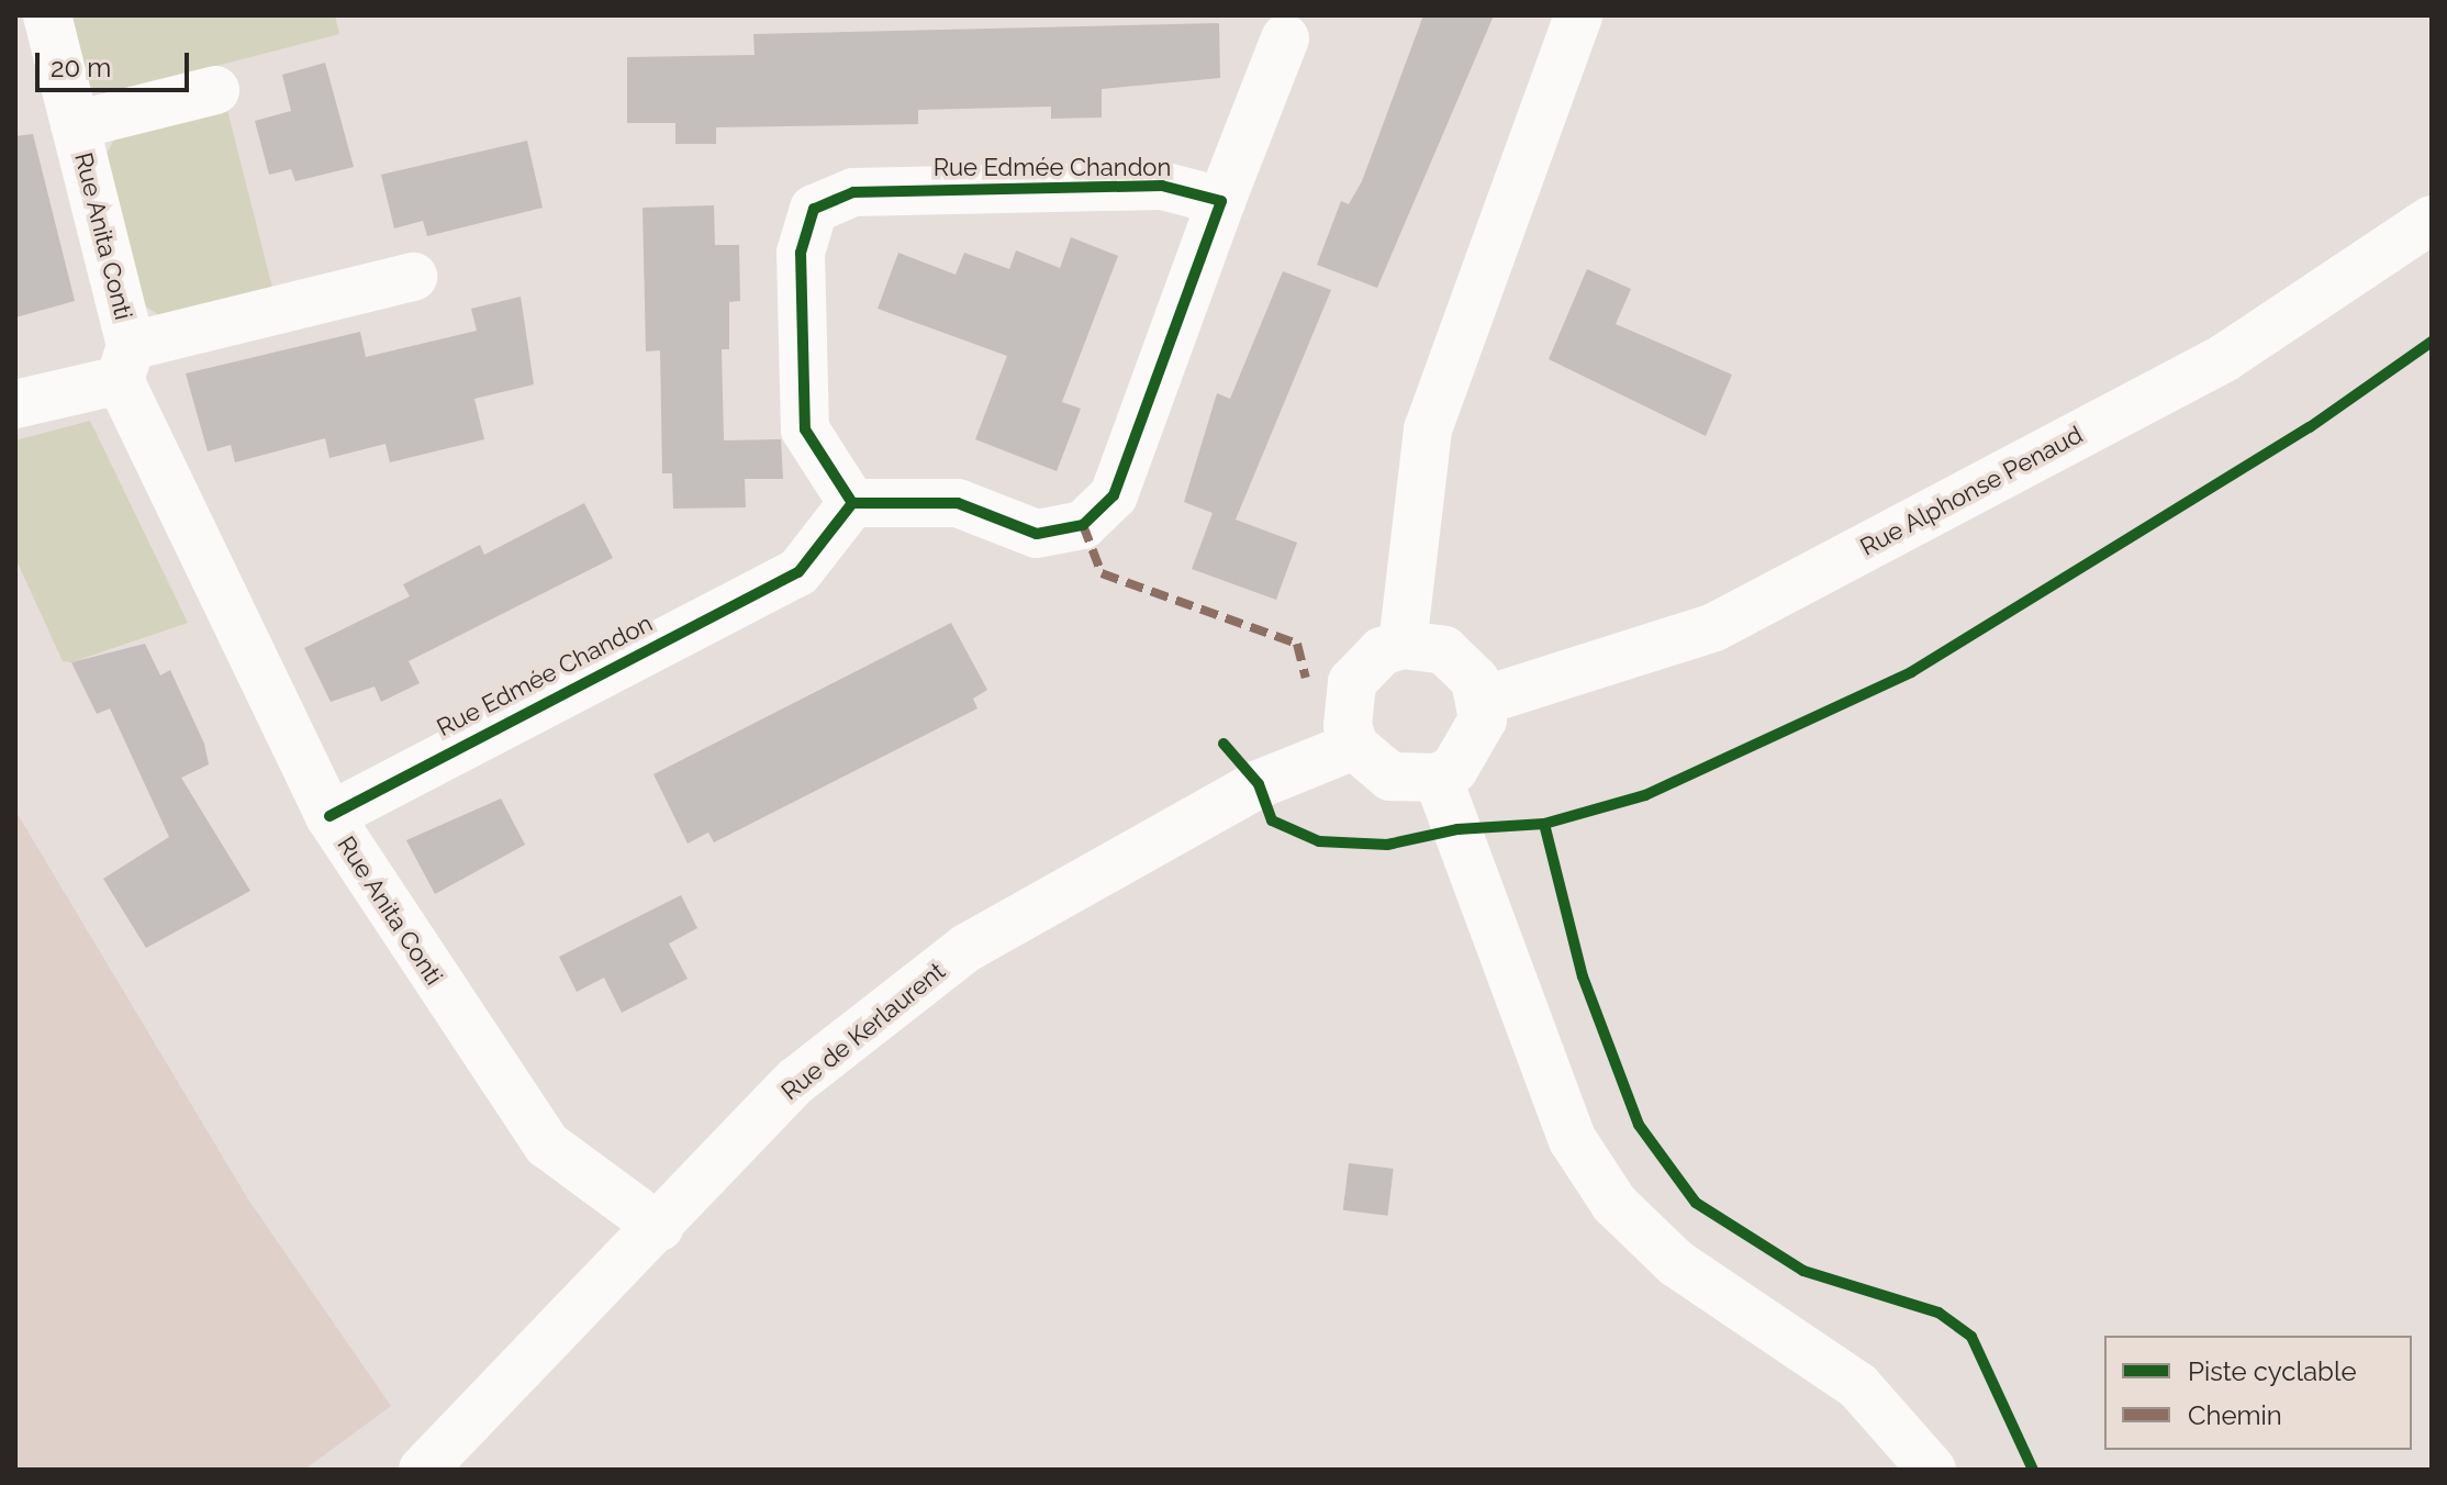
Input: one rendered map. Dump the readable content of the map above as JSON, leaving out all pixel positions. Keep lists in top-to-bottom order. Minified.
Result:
{"streets":{"street":["Rue Edmée Chandon","Rue Anita Conti","Rue Alphonse Penaud","Rue de Kerlaurent"]},"crossings":[["Rue Edmée Chandon","Rue Anita Conti"],["Rue Anita Conti","Rue de Kerlaurent"],["Rue Alphonse Penaud","Rue de Kerlaurent"]],"legend":["Piste cyclable","Chemin"],"scale_bar":"20 m"}
